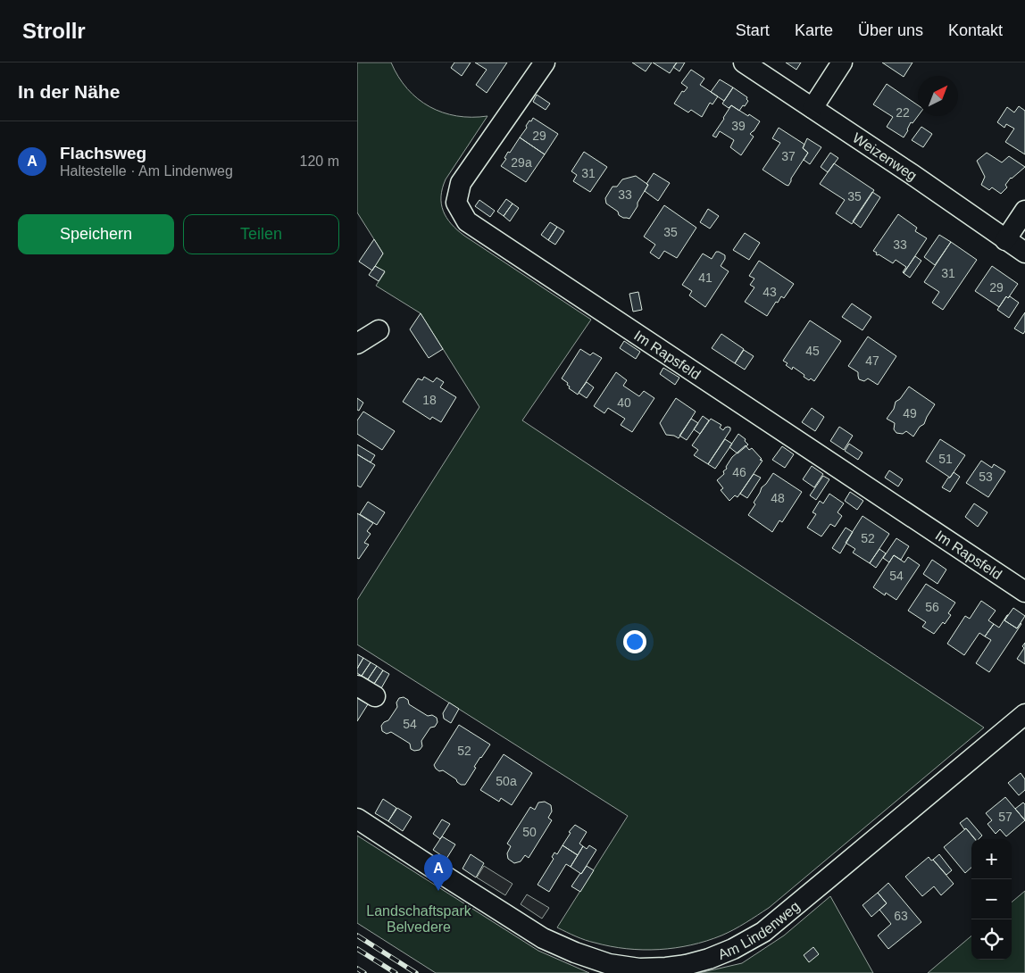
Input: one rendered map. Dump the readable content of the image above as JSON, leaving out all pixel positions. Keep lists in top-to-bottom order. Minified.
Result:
{"streets":{"street":["Weizenweg","Im Rapsfeld","Am Lindenweg"]},"parks":["Landschaftspark Belvedere"],"house_numbers":["22","39","29","37","29a","31","33","35","35","33","31","41","29","43","45","47","18","40","49","51","46","53","48","52","54","56","54","52","50a","57","50","63"],"north":"top right","page":{"header":"Strollr","nav":["Start","Karte","Über uns","Kontakt"],"heading":"In der Nähe","list":[{"mark":"A","name":"Flachsweg","note":"Haltestelle · Am Lindenweg","value":"120 m"}],"buttons":["Speichern","Teilen"],"map_buttons":["+","−"],"pins":"A"}}
